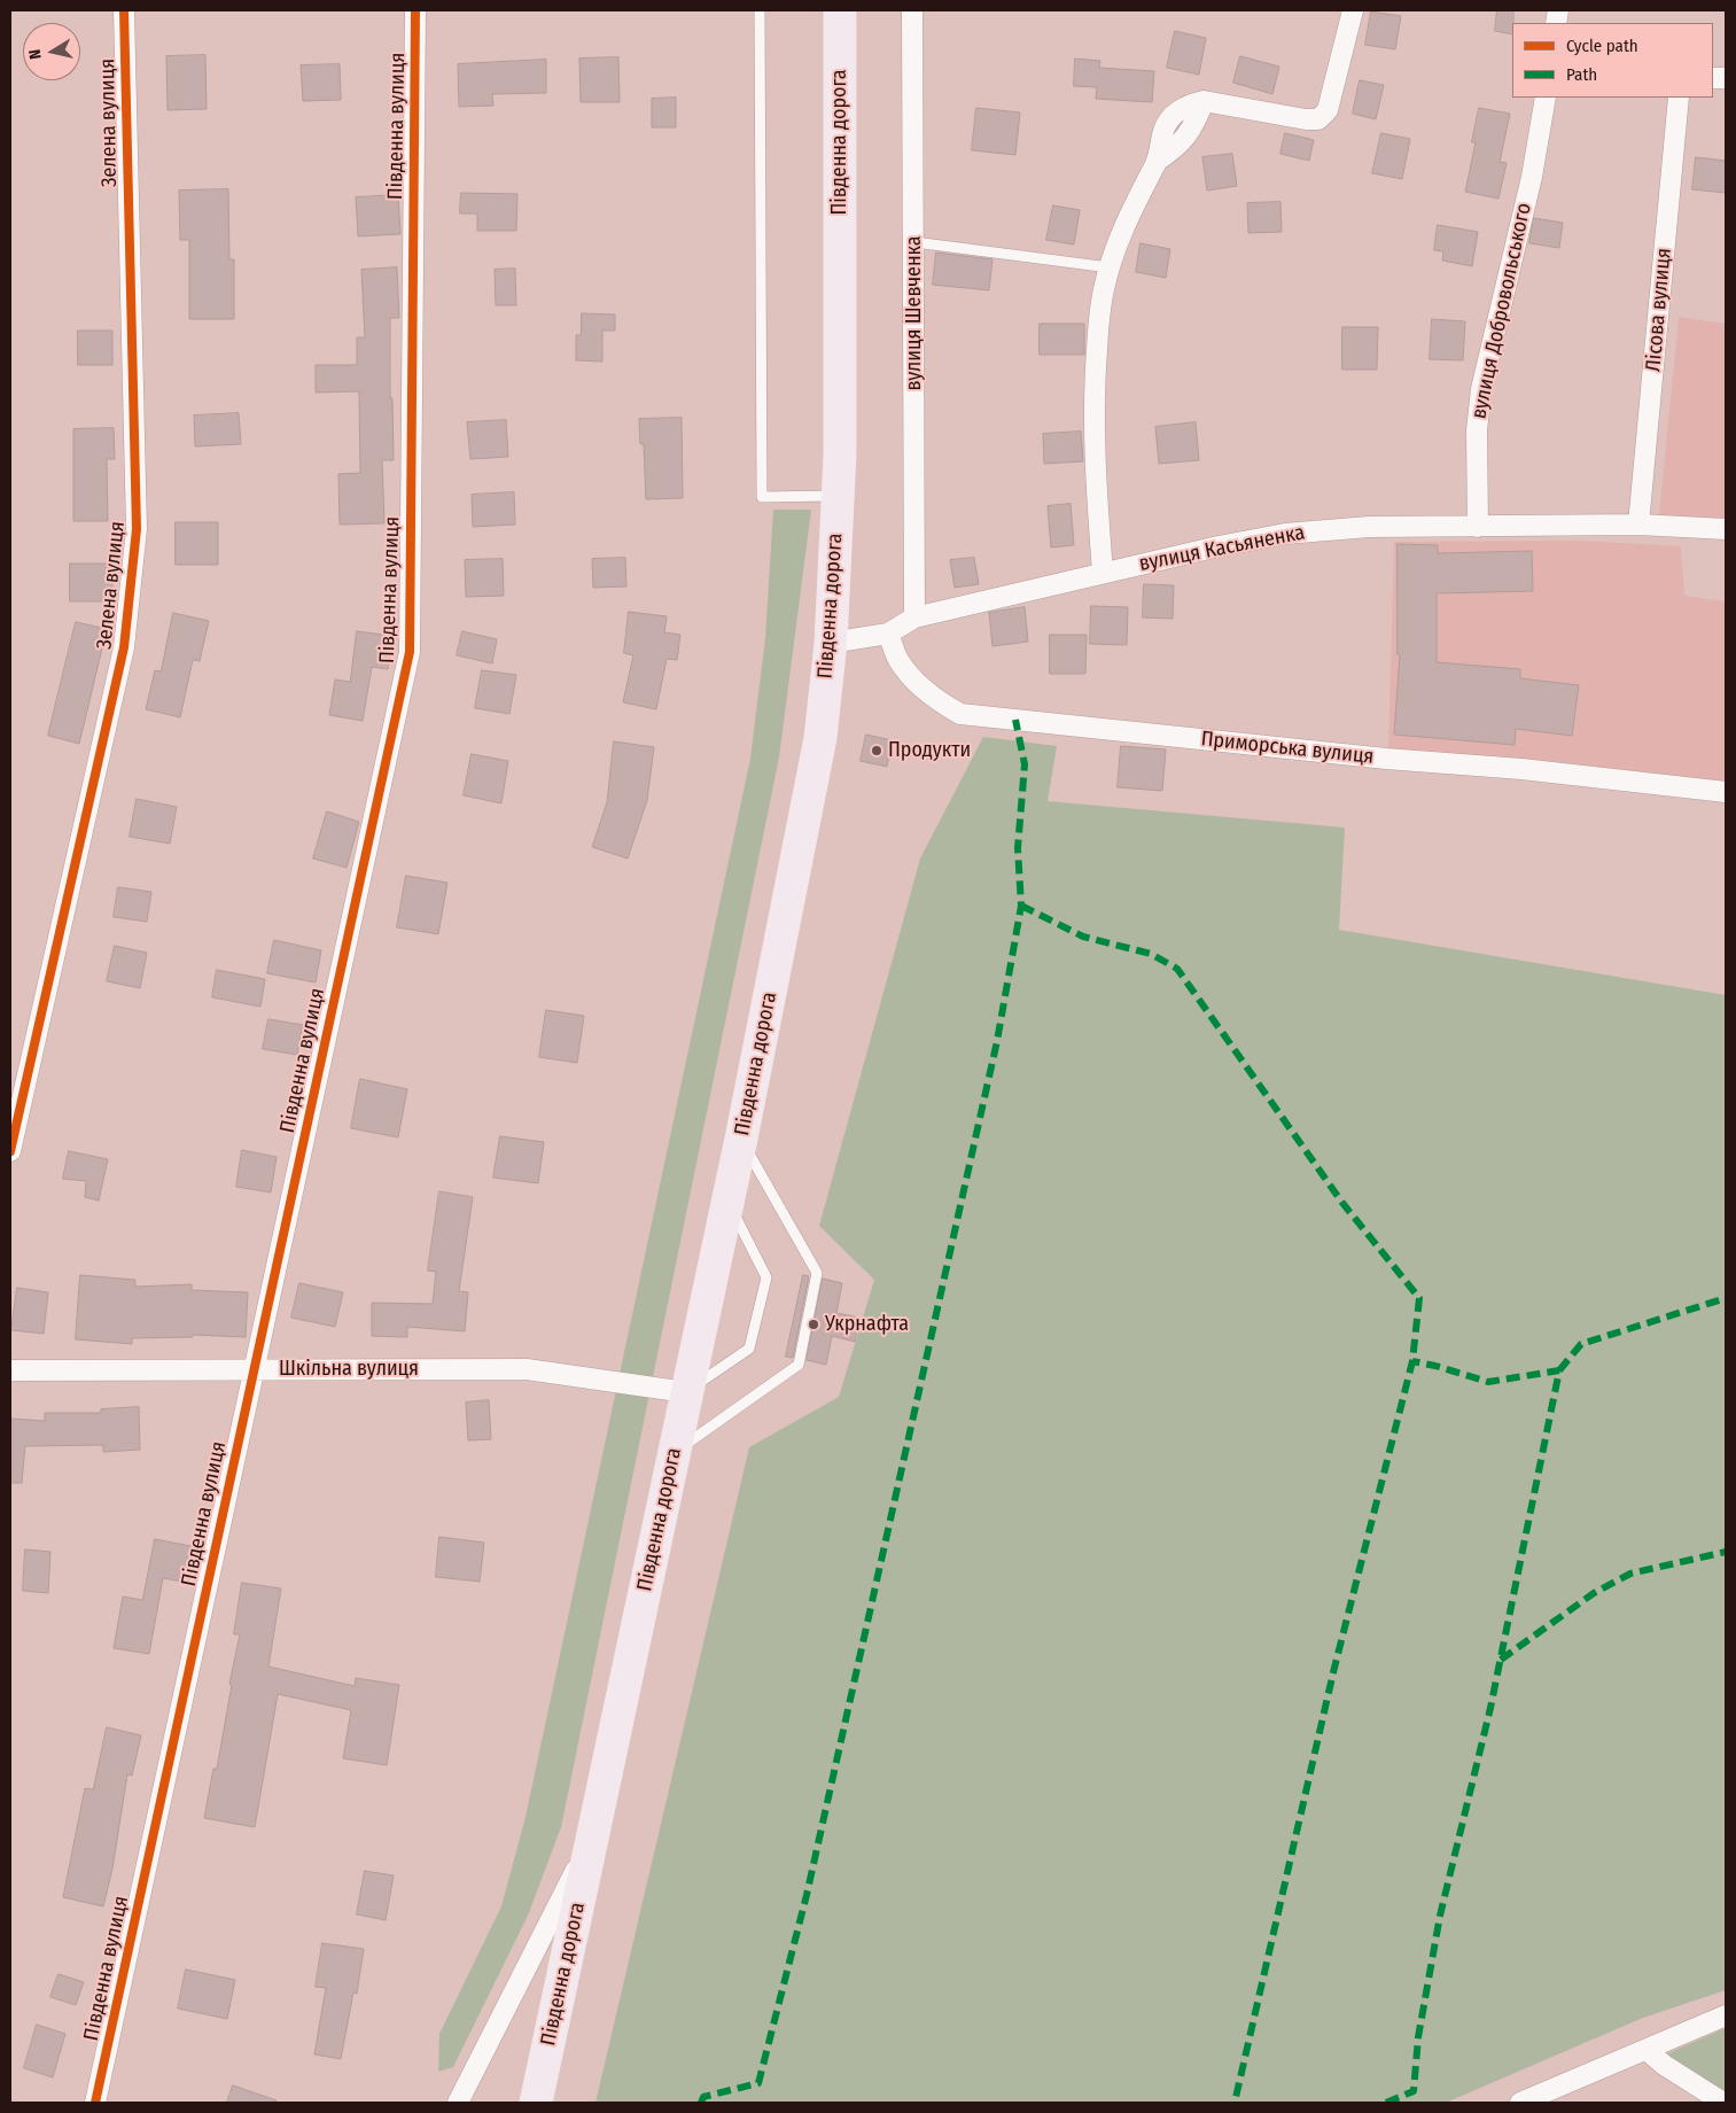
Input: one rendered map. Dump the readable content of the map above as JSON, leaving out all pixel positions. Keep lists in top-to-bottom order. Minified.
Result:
{"streets":{"highway":["Південна дорога"],"street":["Зелена вулиця","Південна вулиця","Лісова вулиця","вулиця Добровольського","вулиця Шевченка","вулиця Касьяненка","Приморська вулиця","Шкільна вулиця"]},"crossings":[["Південна вулиця","Шкільна вулиця"],["Південна дорога","вулиця Касьяненка"],["Південна дорога","Шкільна вулиця"],["Лісова вулиця","вулиця Касьяненка"],["вулиця Добровольського","вулиця Касьяненка"],["вулиця Шевченка","вулиця Касьяненка"],["вулиця Касьяненка","Приморська вулиця"]],"places":["Продукти","Укрнафта"],"legend":["Cycle path","Path"],"north":"left"}
